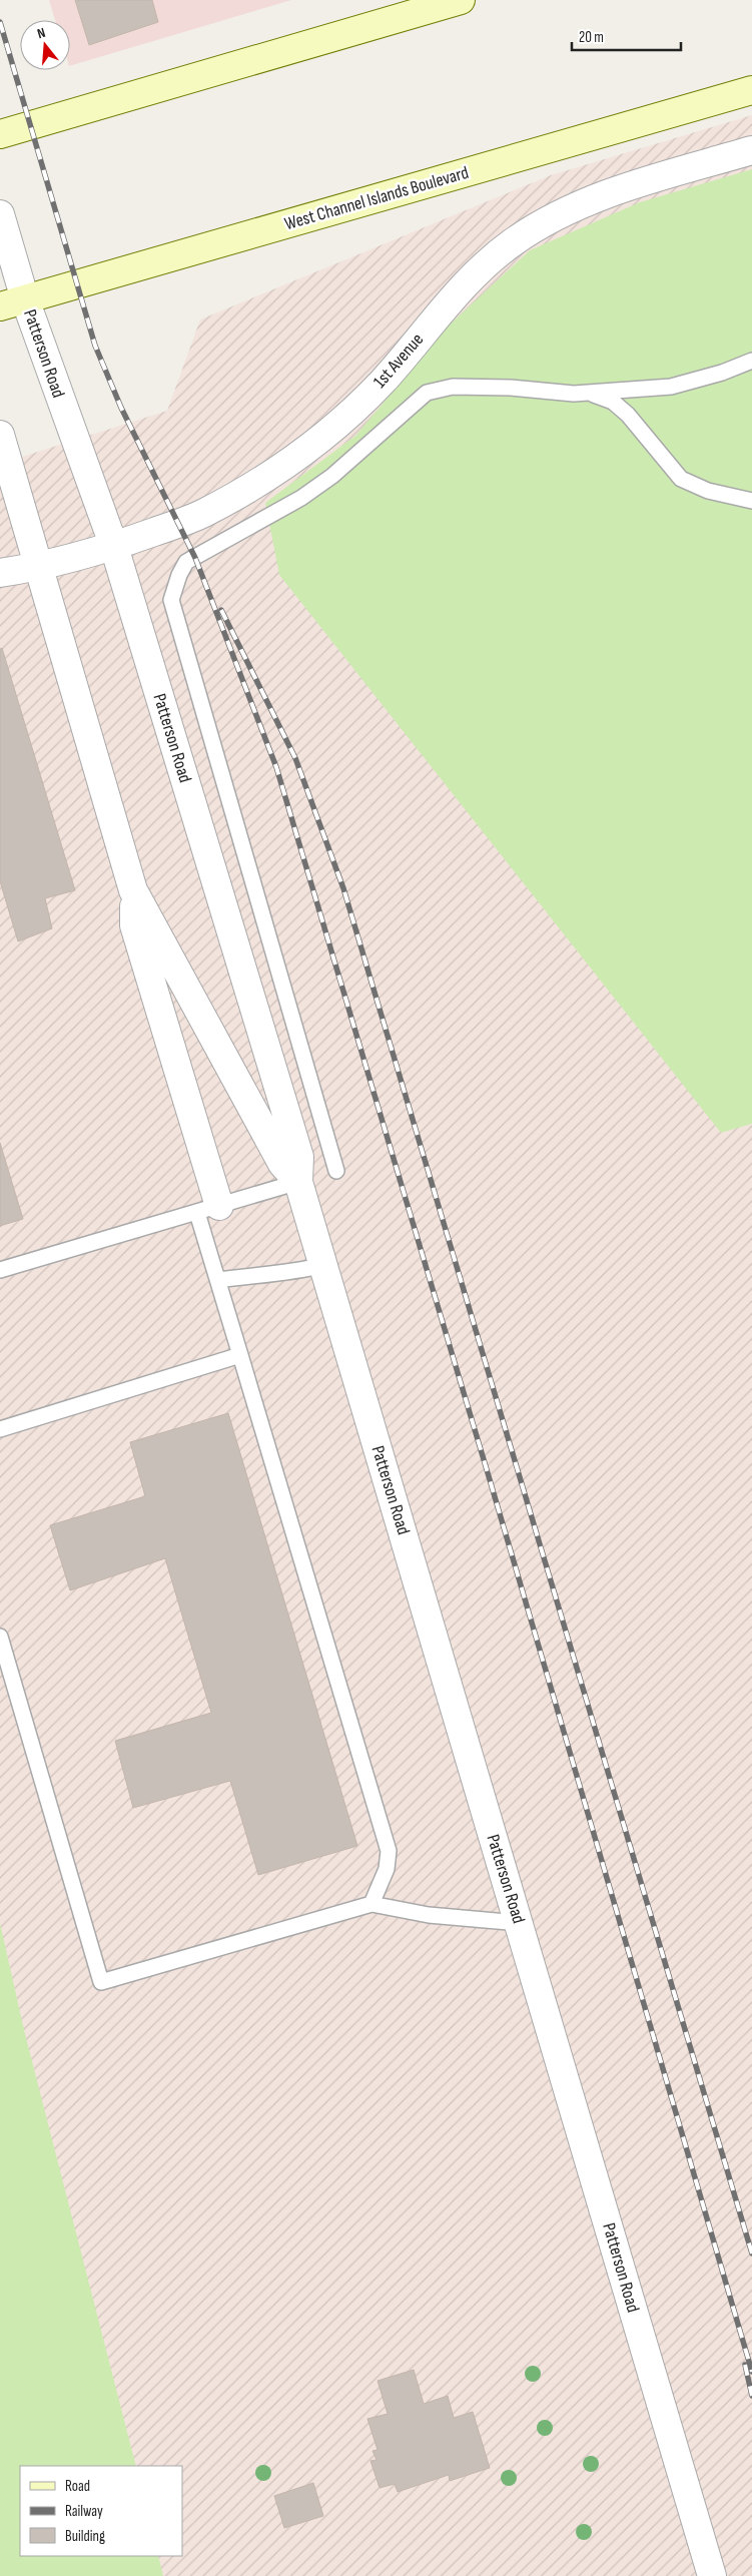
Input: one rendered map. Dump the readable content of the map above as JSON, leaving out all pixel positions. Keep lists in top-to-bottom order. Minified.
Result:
{"streets":{"main road":["West Channel Islands Boulevard"],"street":["Patterson Road","1st Avenue"]},"crossings":[["West Channel Islands Boulevard","Patterson Road"],["Patterson Road","1st Avenue"]],"legend":["Road","Railway","Building"],"scale_bar":"20 m","north":"top"}
